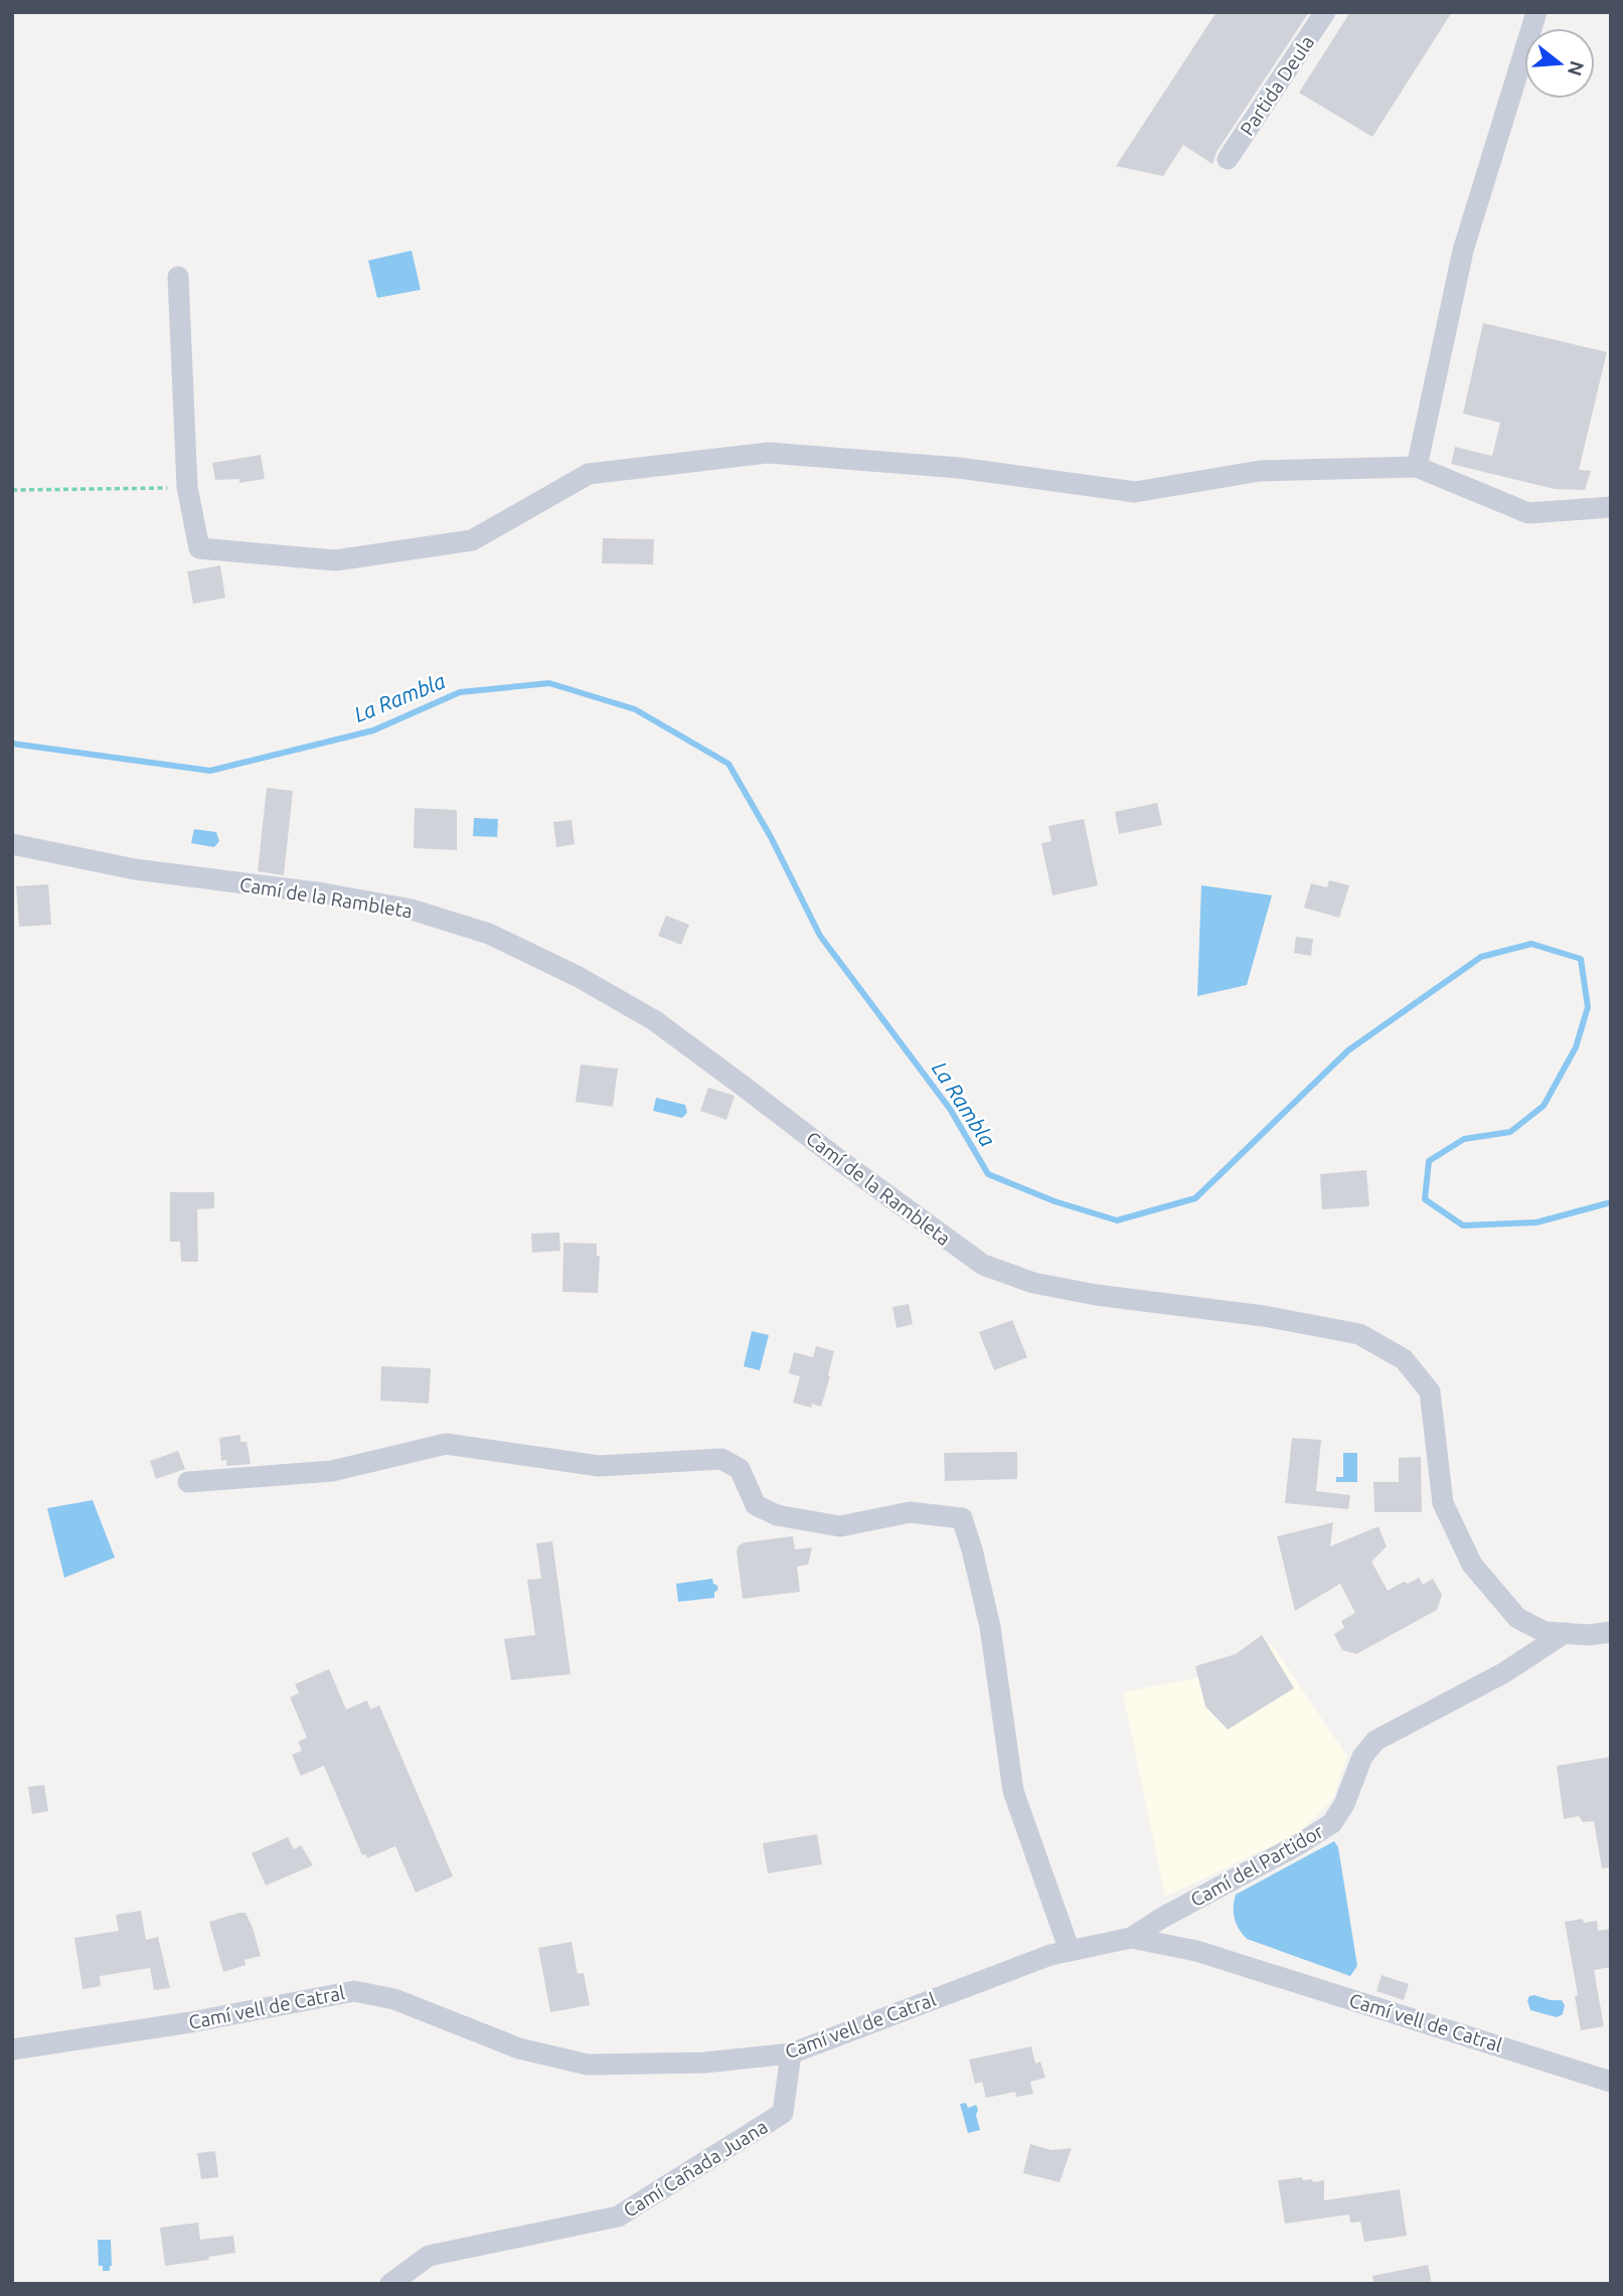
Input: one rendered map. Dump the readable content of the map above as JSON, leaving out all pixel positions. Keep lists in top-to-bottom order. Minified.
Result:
{"streets":{"street":["Partida Deula","Camí de la Rambleta","Camí del Partidor","Camí vell de Catral","Camí Cañada Juana"]},"crossings":[["Camí de la Rambleta","Camí del Partidor"],["Camí del Partidor","Camí vell de Catral"],["Camí vell de Catral","Camí Cañada Juana"]],"water":["La Rambla"],"north":"right"}
